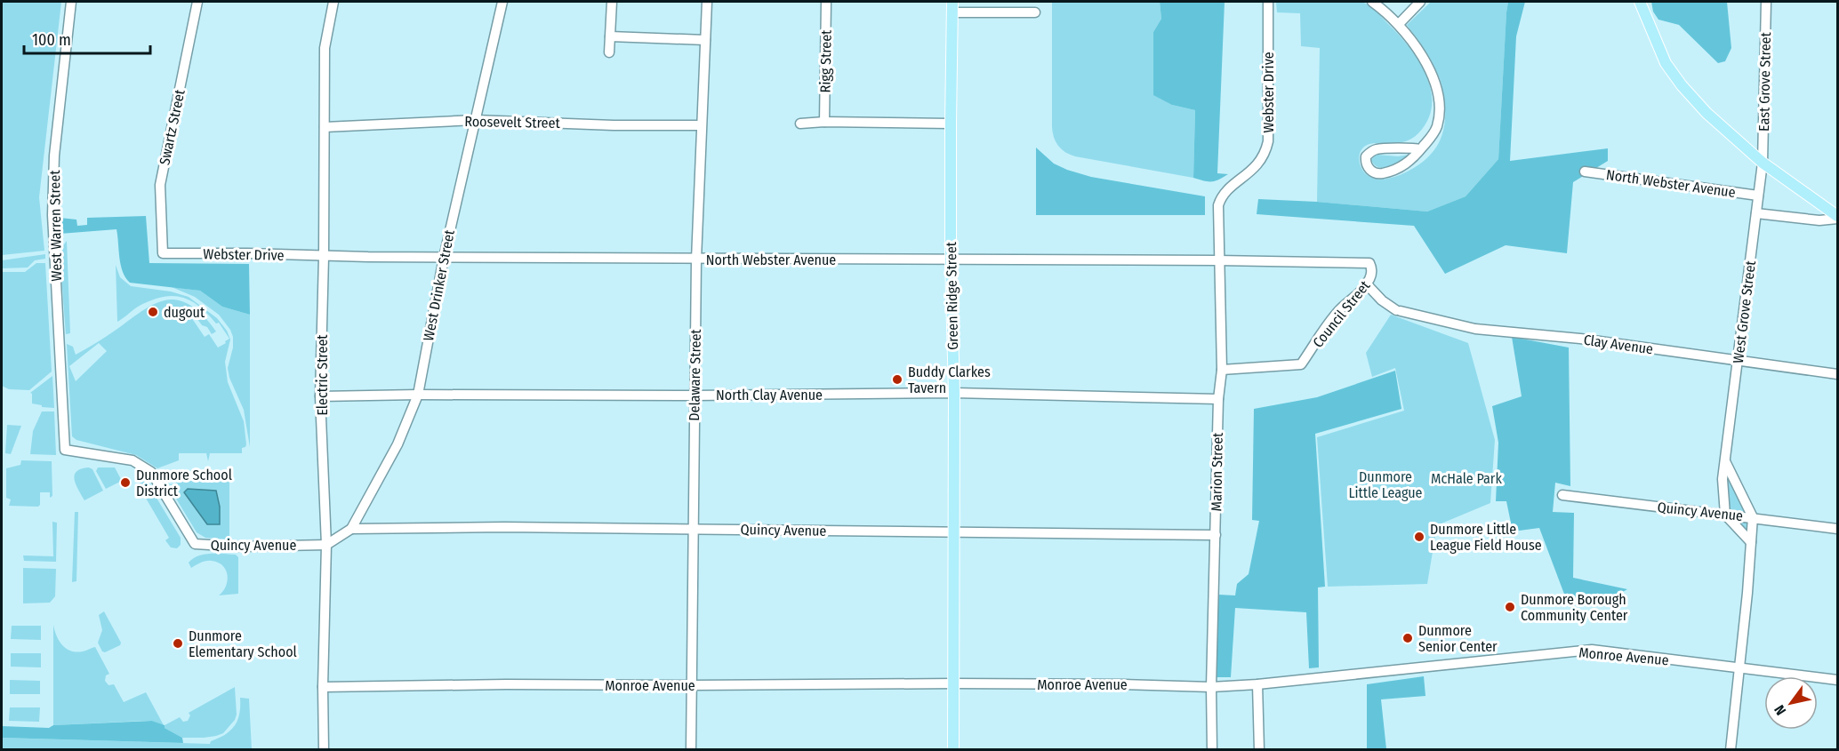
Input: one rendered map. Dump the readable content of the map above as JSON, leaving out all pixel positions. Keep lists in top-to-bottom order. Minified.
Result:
{"streets":{"main road":["Green Ridge Street"],"street":["Rigg Street","East Grove Street","Webster Drive","Roosevelt Street","Swartz Street","North Webster Avenue","West Warren Street","West Drinker Street","West Grove Street","Council Street","Clay Avenue","Electric Street","Delaware Street","North Clay Avenue","Marion Street","Quincy Avenue","Monroe Avenue"]},"crossings":[["East Grove Street","West Grove Street"],["Webster Drive","Swartz Street"],["Webster Drive","North Webster Avenue"],["Webster Drive","Electric Street"],["Webster Drive","Marion Street"],["Roosevelt Street","West Drinker Street"],["Roosevelt Street","Electric Street"],["Roosevelt Street","Delaware Street"],["North Webster Avenue","West Drinker Street"],["North Webster Avenue","Green Ridge Street"],["North Webster Avenue","West Grove Street"],["North Webster Avenue","Council Street"],["North Webster Avenue","Electric Street"],["North Webster Avenue","Delaware Street"],["North Webster Avenue","Marion Street"],["West Warren Street","Quincy Avenue"],["West Drinker Street","Electric Street"],["West Drinker Street","North Clay Avenue"],["West Drinker Street","Quincy Avenue"],["Green Ridge Street","North Clay Avenue"],["Green Ridge Street","Quincy Avenue"],["Green Ridge Street","Monroe Avenue"],["West Grove Street","Clay Avenue"],["West Grove Street","Quincy Avenue"],["Council Street","Clay Avenue"],["Council Street","Marion Street"],["Electric Street","North Clay Avenue"],["Electric Street","Quincy Avenue"],["Electric Street","Monroe Avenue"],["Delaware Street","North Clay Avenue"],["Delaware Street","Quincy Avenue"],["Delaware Street","Monroe Avenue"],["North Clay Avenue","Marion Street"],["Marion Street","Quincy Avenue"],["Marion Street","Monroe Avenue"]],"parks":["Dunmore Little League","McHale Park"],"places":["dugout","Buddy Clarkes Tavern","Dunmore School District","Dunmore Little League Field House","Dunmore Borough Community Center","Dunmore Senior Center","Dunmore Elementary School"],"scale_bar":"100 m","north":"bottom left"}
